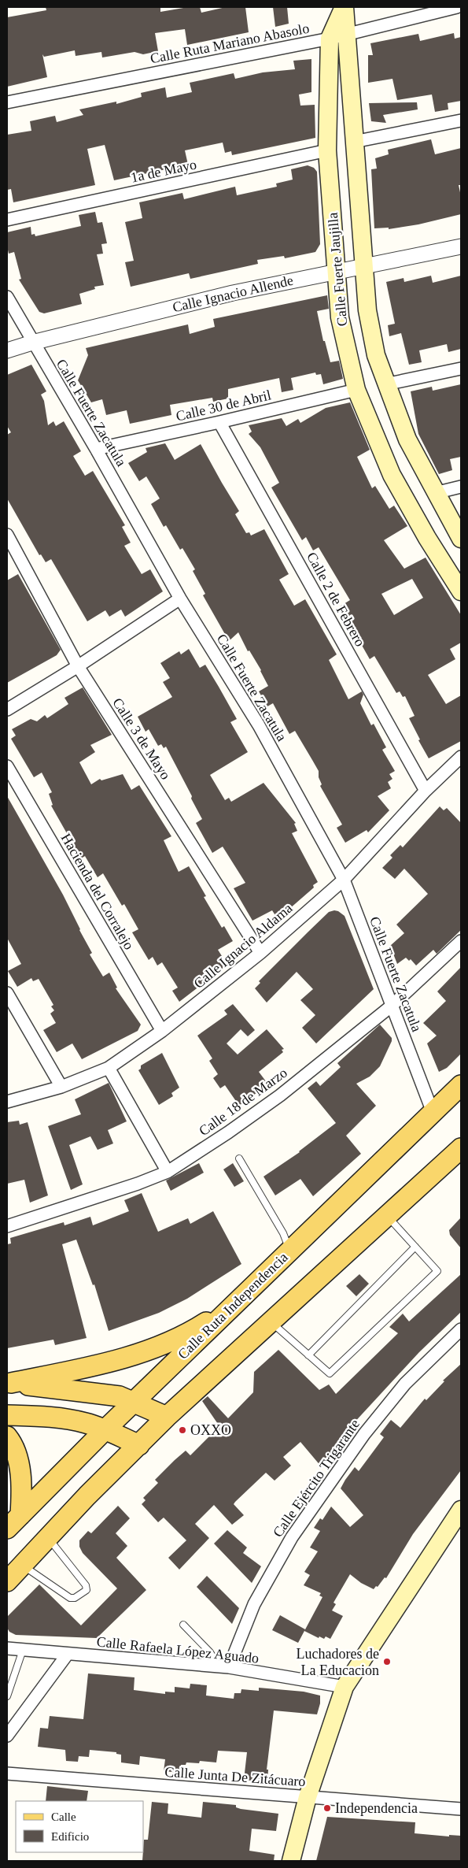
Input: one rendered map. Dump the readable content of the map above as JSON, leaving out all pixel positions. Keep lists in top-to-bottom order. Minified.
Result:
{"streets":{"main road":["Calle Fuerte Jaujilla","Calle Ruta Independencia"],"street":["Calle Ruta Mariano Abasolo","1a de Mayo","Calle Ignacio Allende","Calle 30 de Abril","Calle Fuerte Zacatula","Calle 2 de Febrero","Calle 3 de Mayo","Hacienda del Corralejo","Calle Ignacio Aldama","Calle 18 de Marzo","Calle Ejército Trigarante","Calle Rafaela López Aguado","Calle Junta De Zitácuaro"]},"crossings":[["Calle Ruta Mariano Abasolo","Calle Fuerte Jaujilla"],["1a de Mayo","Calle Fuerte Jaujilla"],["Calle Fuerte Jaujilla","Calle Ignacio Allende"],["Calle Fuerte Jaujilla","Calle 30 de Abril"],["Calle Ignacio Allende","Calle Fuerte Zacatula"],["Calle 30 de Abril","Calle Fuerte Zacatula"],["Calle 30 de Abril","Calle 2 de Febrero"],["Calle Fuerte Zacatula","Calle Ignacio Aldama"],["Calle Fuerte Zacatula","Calle 18 de Marzo"],["Calle Fuerte Zacatula","Calle Ruta Independencia"],["Calle 2 de Febrero","Calle Ignacio Aldama"],["Calle 3 de Mayo","Calle Ignacio Aldama"],["Hacienda del Corralejo","Calle Ignacio Aldama"],["Calle Ejército Trigarante","Calle Rafaela López Aguado"]],"places":["OXXO","Luchadores de La Educacion","Independencia"],"legend":["Calle","Edificio"]}
